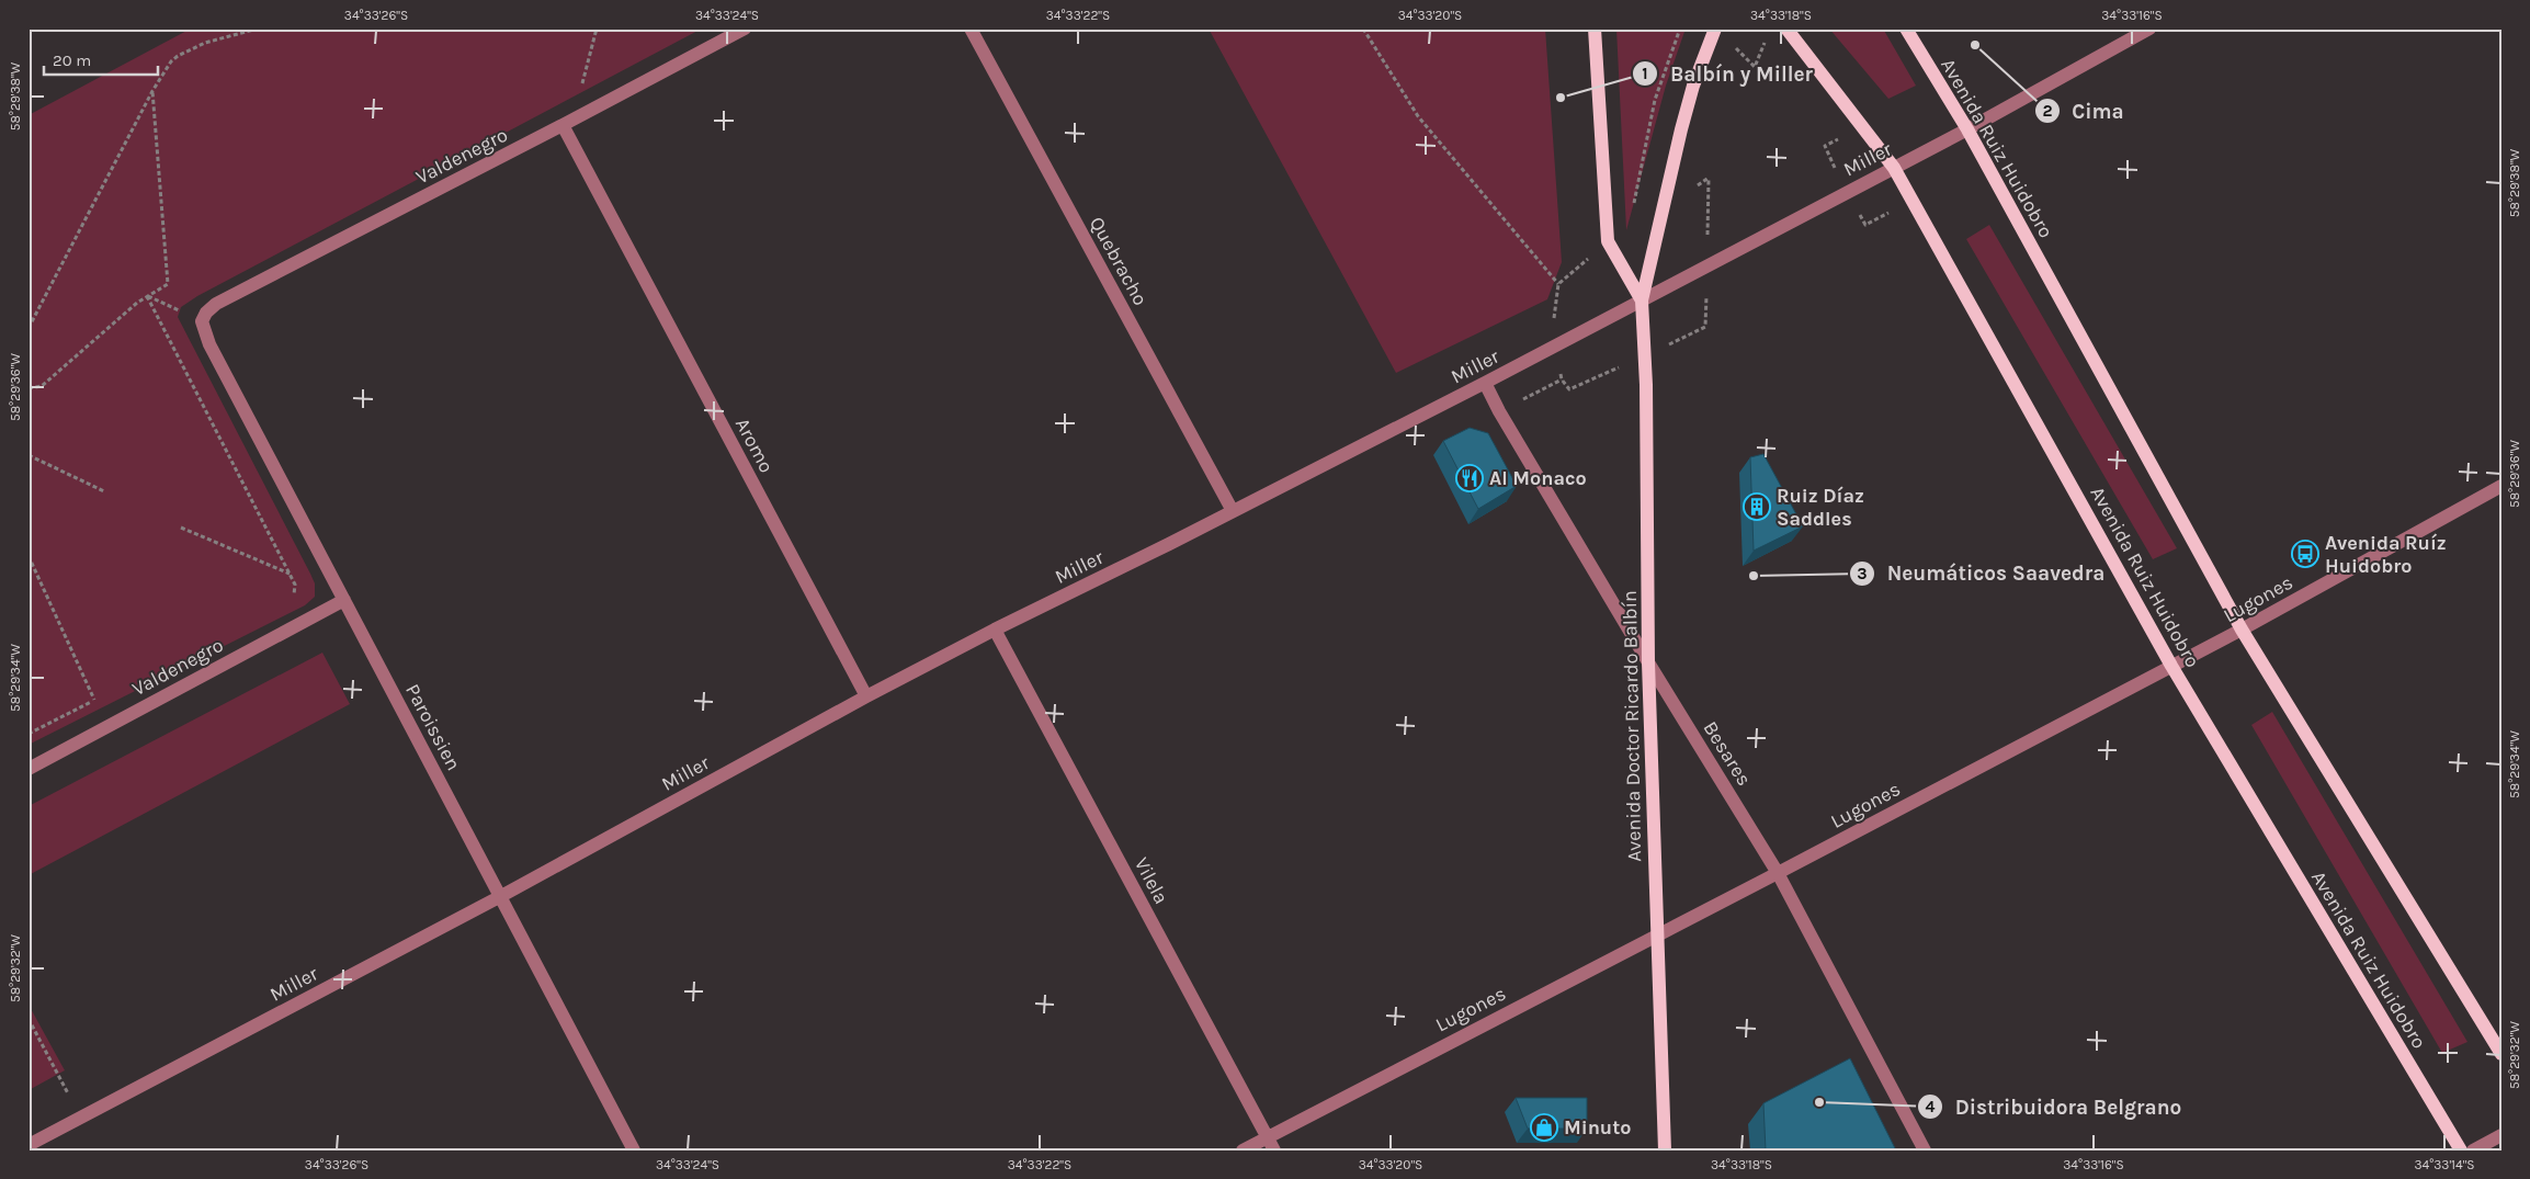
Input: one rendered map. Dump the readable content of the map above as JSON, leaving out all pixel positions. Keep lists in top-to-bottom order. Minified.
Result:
{"streets":{"main road":["Avenida Ruiz Huidobro","Avenida Doctor Ricardo Balbín"],"street":["Valdenegro","Miller","Quebracho","Aromo","Lugones","Paroissien","Besares","Vilela"]},"crossings":[["Avenida Ruiz Huidobro","Miller"],["Avenida Ruiz Huidobro","Lugones"],["Valdenegro","Aromo"],["Valdenegro","Paroissien"],["Miller","Quebracho"],["Miller","Aromo"],["Miller","Avenida Doctor Ricardo Balbín"],["Miller","Paroissien"],["Miller","Besares"],["Miller","Vilela"],["Lugones","Avenida Doctor Ricardo Balbín"],["Lugones","Besares"],["Lugones","Vilela"],["Avenida Doctor Ricardo Balbín","Besares"]],"places":{"other":["Cima","Balbín y Miller","Neumáticos Saavedra","Distribuidora Belgrano"],"restaurant":["Al Monaco"],"building":["Ruiz Díaz Saddles"],"bus stop":["Avenida Ruíz Huidobro"],"shop":["Minuto"]},"scale_bar":"20 m","coordinates":["34°33'26\"S","34°33'24\"S","34°33'22\"S","34°33'20\"S","34°33'18\"S","34°33'16\"S","58°29'38\"W","58°29'36\"W","58°29'34\"W","58°29'32\"W","34°33'14\"S"]}
